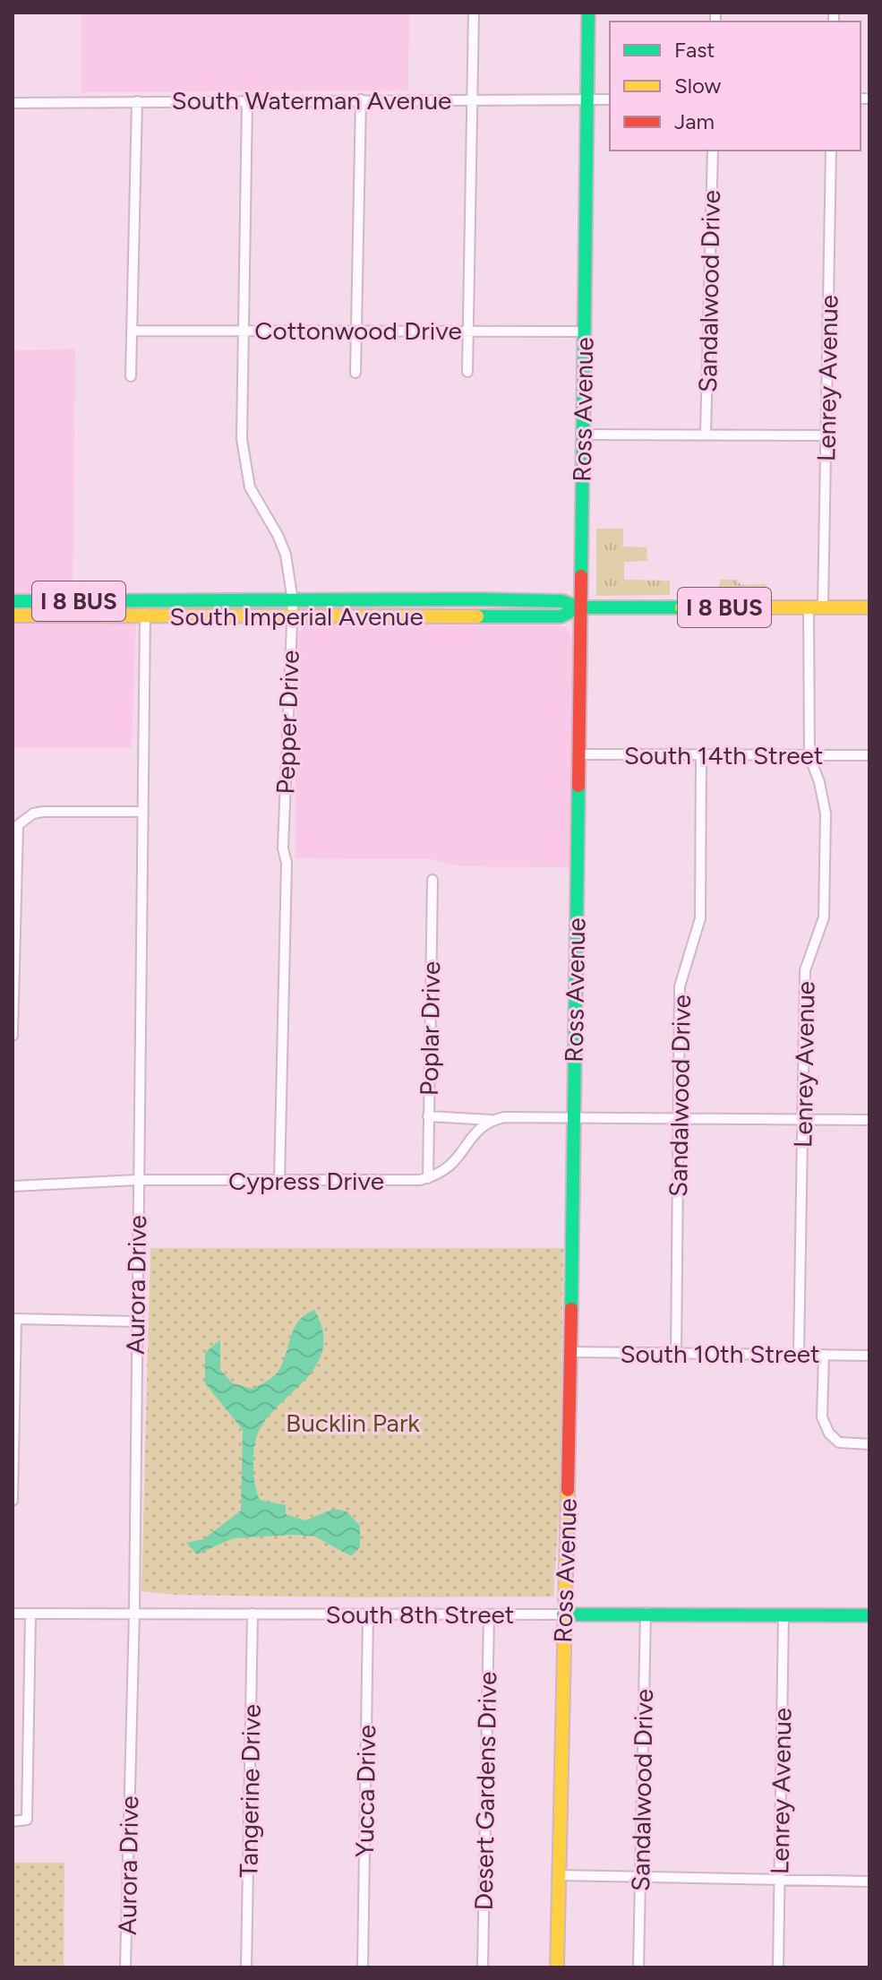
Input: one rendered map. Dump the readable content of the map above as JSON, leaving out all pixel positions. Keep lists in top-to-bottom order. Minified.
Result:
{"streets":{"main road":["Ross Avenue","I 8 BUS","South Imperial Avenue","South 8th Street"],"street":["South Waterman Avenue","Sandalwood Drive","Cottonwood Drive","Lenrey Avenue","Pepper Drive","South 14th Street","Poplar Drive","Cypress Drive","Aurora Drive","South 10th Street","Tangerine Drive","Yucca Drive","Desert Gardens Drive"]},"crossings":[["South Waterman Avenue","Ross Avenue"],["South Waterman Avenue","Pepper Drive"],["Sandalwood Drive","South 14th Street"],["Sandalwood Drive","South 10th Street"],["Sandalwood Drive","South 8th Street"],["Cottonwood Drive","Ross Avenue"],["Cottonwood Drive","Pepper Drive"],["Lenrey Avenue","South Imperial Avenue"],["Lenrey Avenue","South 14th Street"],["Lenrey Avenue","South 10th Street"],["Lenrey Avenue","South 8th Street"],["Ross Avenue","South Imperial Avenue"],["Ross Avenue","South 14th Street"],["Ross Avenue","South 10th Street"],["Ross Avenue","South 8th Street"],["South Imperial Avenue","Pepper Drive"],["South Imperial Avenue","Aurora Drive"],["Pepper Drive","Cypress Drive"],["Poplar Drive","Cypress Drive"],["Cypress Drive","Aurora Drive"],["Aurora Drive","South 8th Street"],["South 8th Street","Tangerine Drive"],["South 8th Street","Yucca Drive"],["South 8th Street","Desert Gardens Drive"]],"parks":["Bucklin Park"],"legend":["Fast","Slow","Jam"]}
